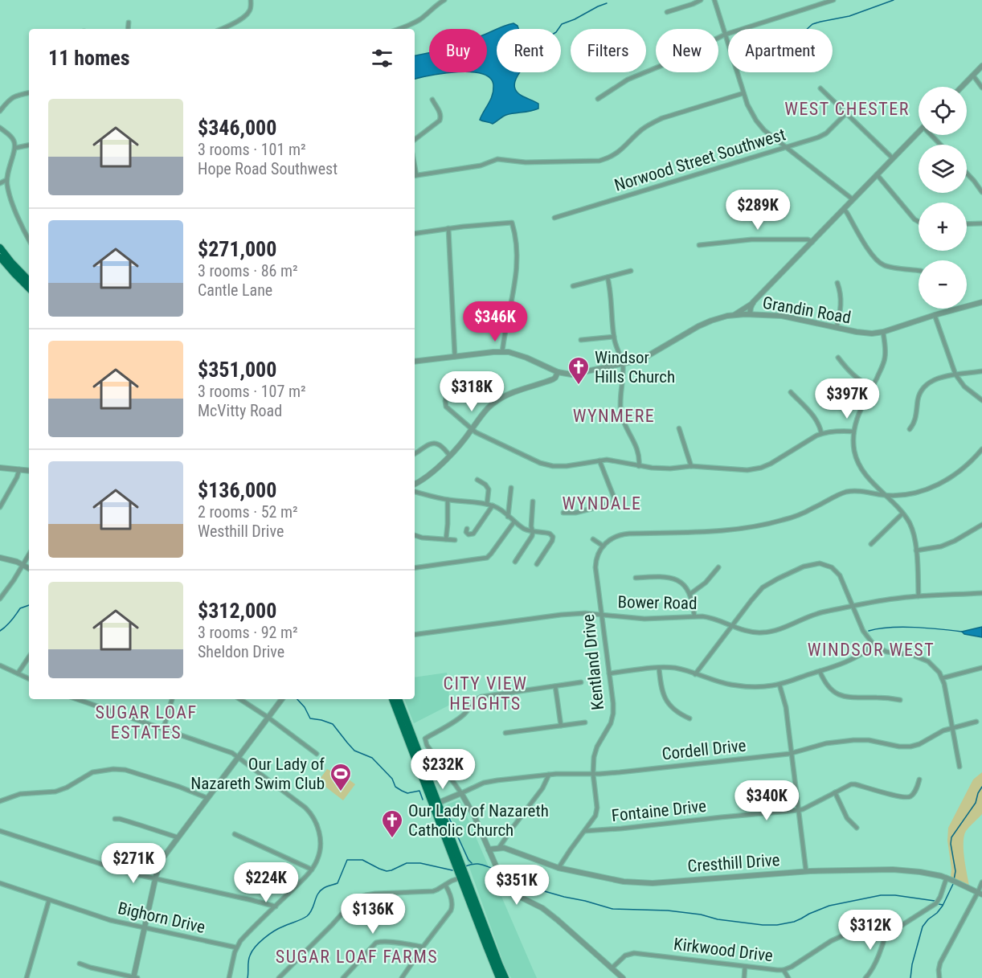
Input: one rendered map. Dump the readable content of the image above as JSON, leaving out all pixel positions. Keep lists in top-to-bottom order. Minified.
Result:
{"streets":{"street":["Norwood Street Southwest","Grandin Road","Bower Road","Kentland Drive","Cordell Drive","Fontaine Drive","Cresthill Drive","Bighorn Drive","Kirkwood Drive"]},"crossings":[["Bower Road","Kentland Drive"],["Kentland Drive","Cordell Drive"],["Kentland Drive","Fontaine Drive"],["Kentland Drive","Cresthill Drive"],["Cresthill Drive","Kirkwood Drive"]],"districts":["WEST CHESTER","WYNMERE","WYNDALE","WINDSOR WEST","CITY VIEW HEIGHTS","SUGAR LOAF ESTATES","SUGAR LOAF FARMS"],"places":{"church":["Windsor Hills Church","Our Lady of Nazareth Catholic Church"],"sports":["Our Lady of Nazareth Swim Club"]},"page":{"chip":["Buy","Rent","Filters","New","Apartment"],"heading":"11 homes","map_buttons":["+","−"],"list":[{"name":"$346,000","note":"3 rooms · 101 m² · Hope Road Southwest"},{"name":"$271,000","note":"3 rooms · 86 m² · Cantle Lane"},{"name":"$351,000","note":"3 rooms · 107 m² · McVitty Road"},{"name":"$136,000","note":"2 rooms · 52 m² · Westhill Drive"},{"name":"$312,000","note":"3 rooms · 92 m² · Sheldon Drive"}],"price":["$289K","$346K","$318K","$397K","$232K","$340K","$271K","$224K","$351K","$136K","$312K"]}}
